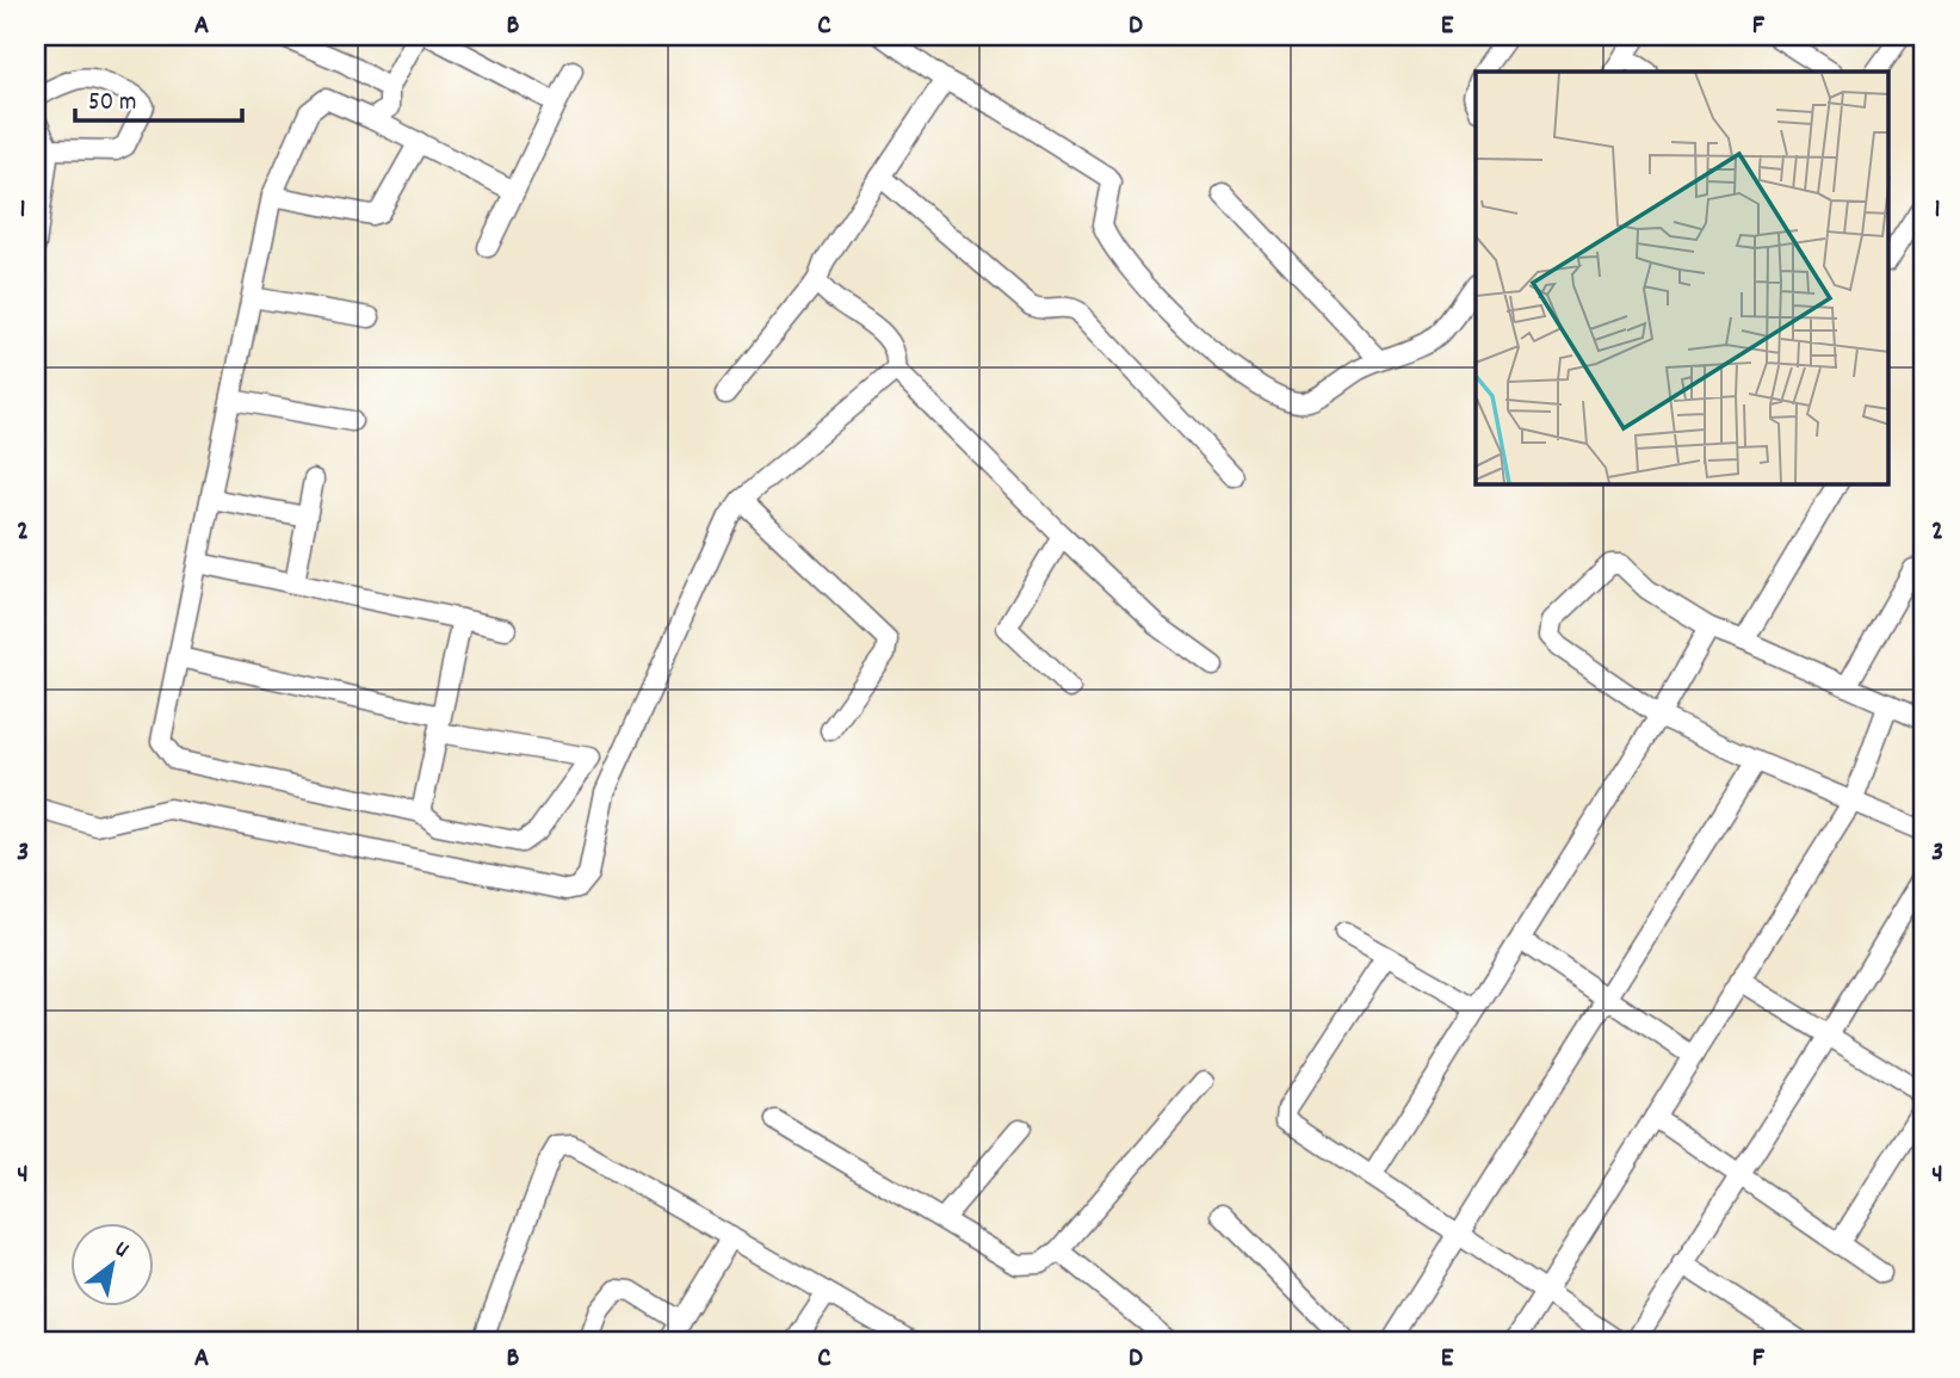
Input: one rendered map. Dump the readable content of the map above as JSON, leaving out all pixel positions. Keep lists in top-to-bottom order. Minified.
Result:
{"scale_bar":"50 m","north":"top right","grid":{"columns":["A","B","C","D","E","F"],"rows":["1","2","3","4"]}}
